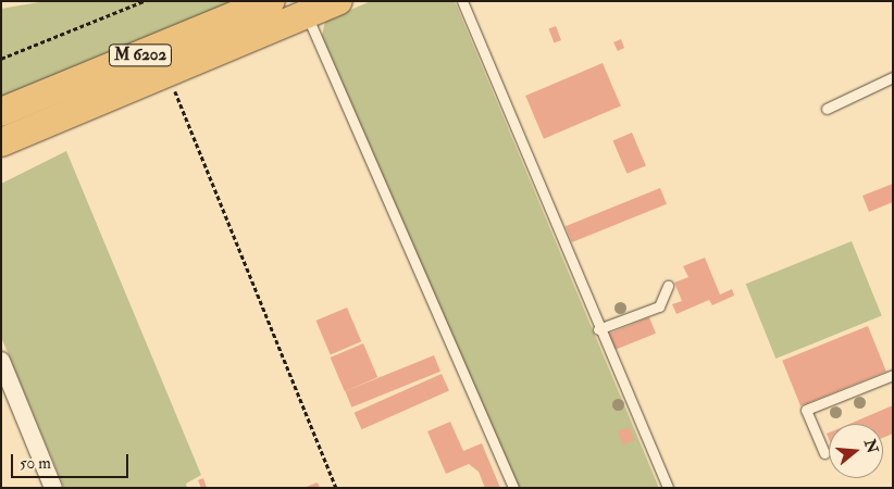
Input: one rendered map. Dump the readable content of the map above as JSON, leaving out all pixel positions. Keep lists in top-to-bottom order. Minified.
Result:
{"streets":{"main road":["M 6202"]},"scale_bar":"50 m","north":"right"}
